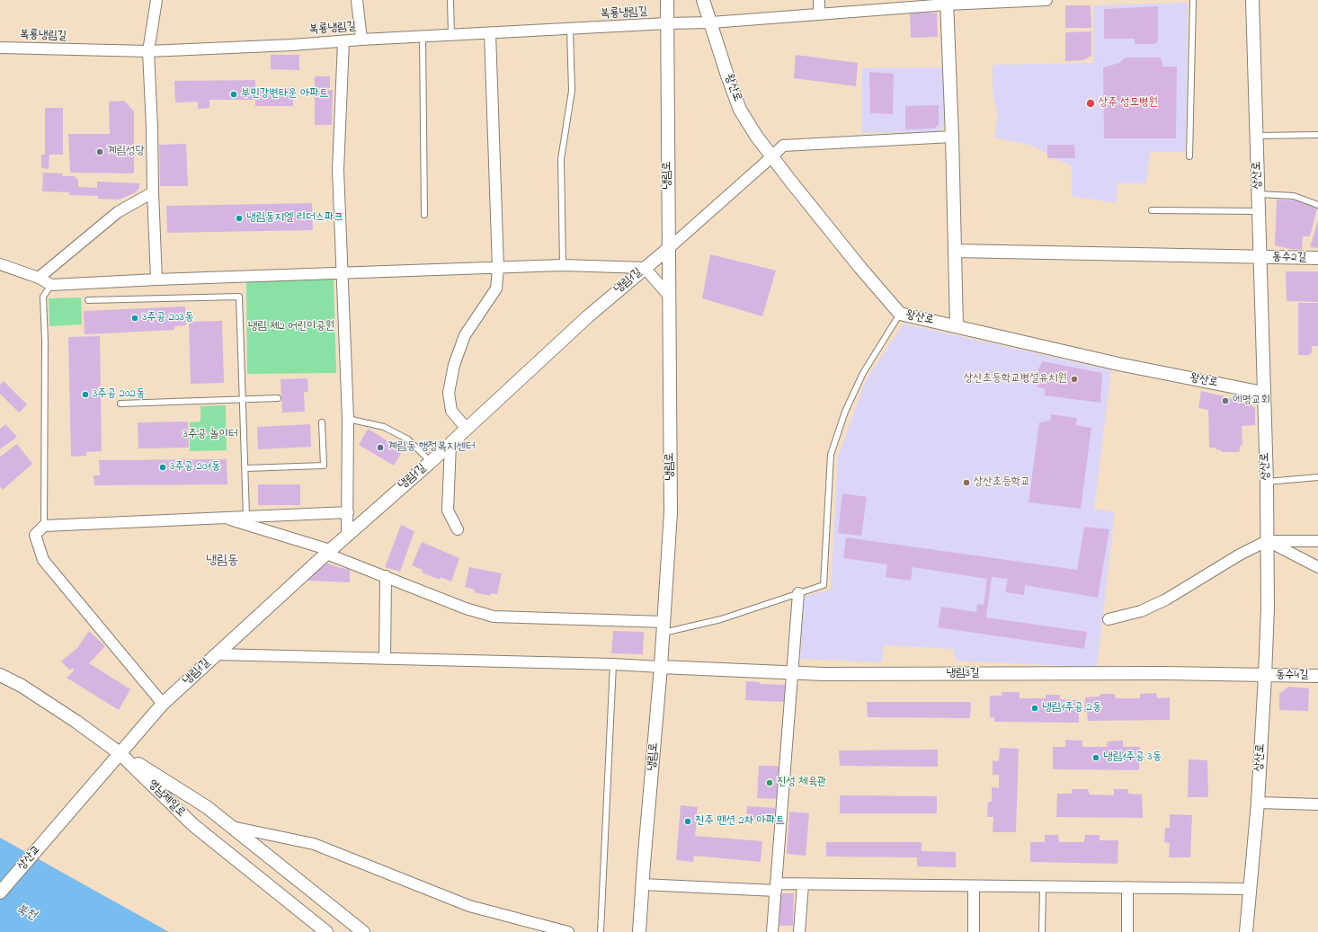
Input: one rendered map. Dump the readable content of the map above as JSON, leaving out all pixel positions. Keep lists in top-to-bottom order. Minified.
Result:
{"streets":{"street":["복룡냉림길","왕산로","냉림로","상산로","동수2길","냉림1길","냉림3길","동수4길","영남제일로","상산교"]},"crossings":[["복룡냉림길","왕산로"],["복룡냉림길","냉림로"],["왕산로","상산로"],["왕산로","냉림1길"],["냉림로","냉림1길"],["냉림로","냉림3길"],["상산로","동수2길"],["상산로","냉림3길"],["상산로","동수4길"],["냉림1길","영남제일로"],["냉림1길","상산교"],["냉림3길","동수4길"]],"districts":["냉림동"],"water":["북천"],"parks":["냉림 제2 어린이공원","3주공 놀이터"],"places":["부민강변타운 아파트","상주 성모병원","계림성당","냉림동지엘 리더스파크","3주공 203동","상산초등학교병설유치원","3주공 202동","에명교회","계림동 행정복지센터","3주공 201동","상산초등학교","냉림1주공 2동","냉림1주공 3동","진성 체육관","진주 맨션 2차 아파트"]}
